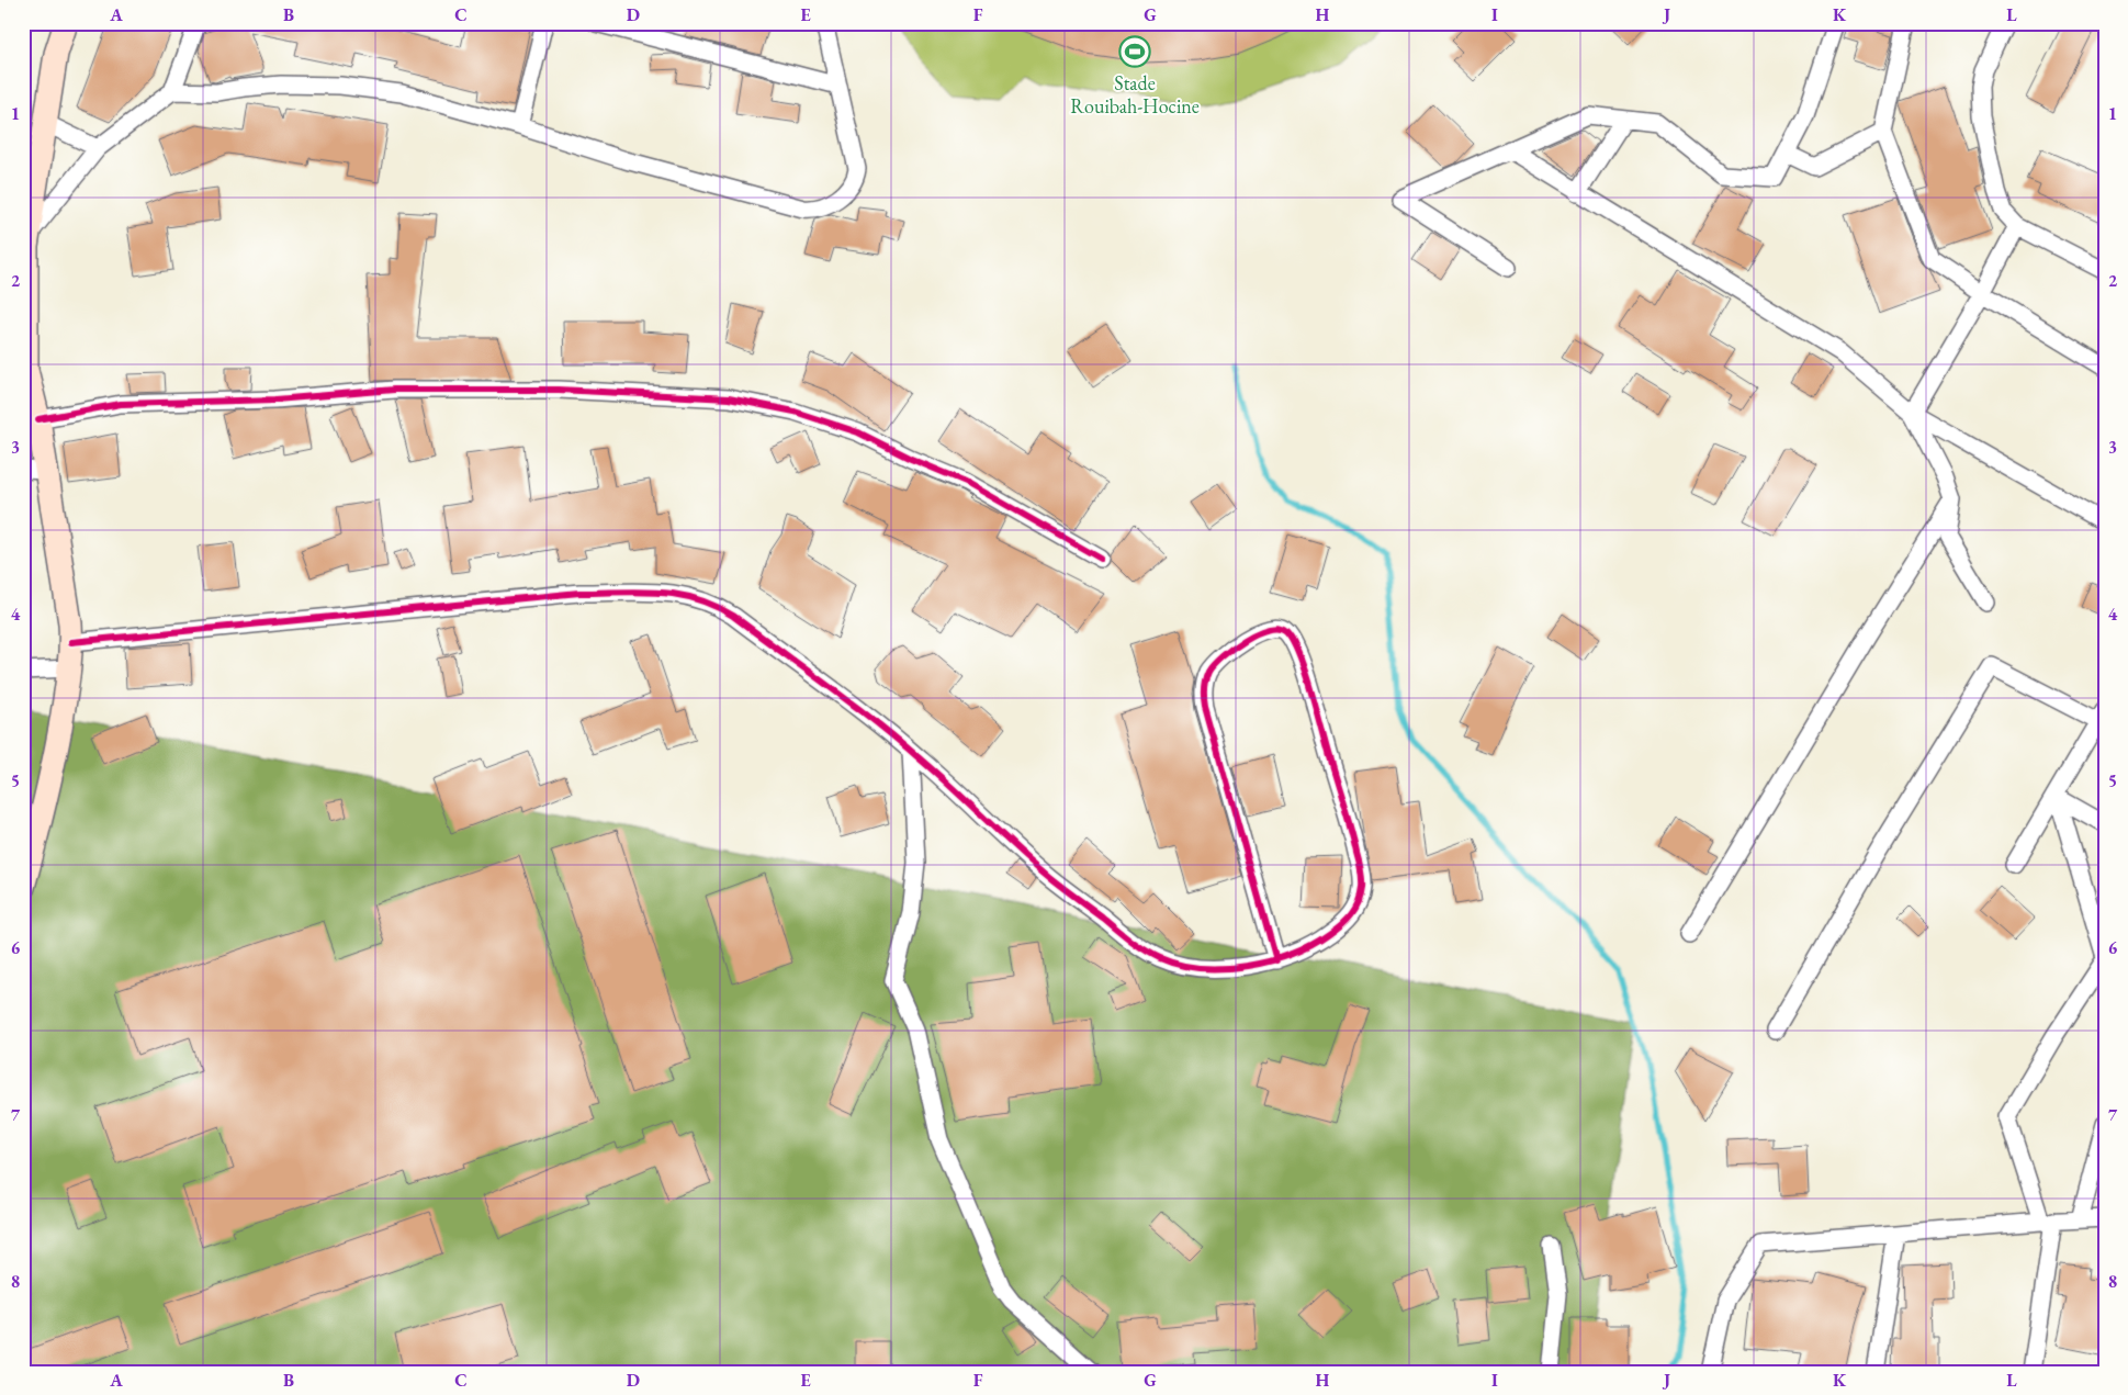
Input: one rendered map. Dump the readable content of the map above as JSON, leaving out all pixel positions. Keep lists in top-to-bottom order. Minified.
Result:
{"places":{"sports":["Stade Rouibah-Hocine"]},"grid":{"columns":["A","B","C","D","E","F","G","H","I","J","K","L"],"rows":["1","2","3","4","5","6","7","8"]}}
